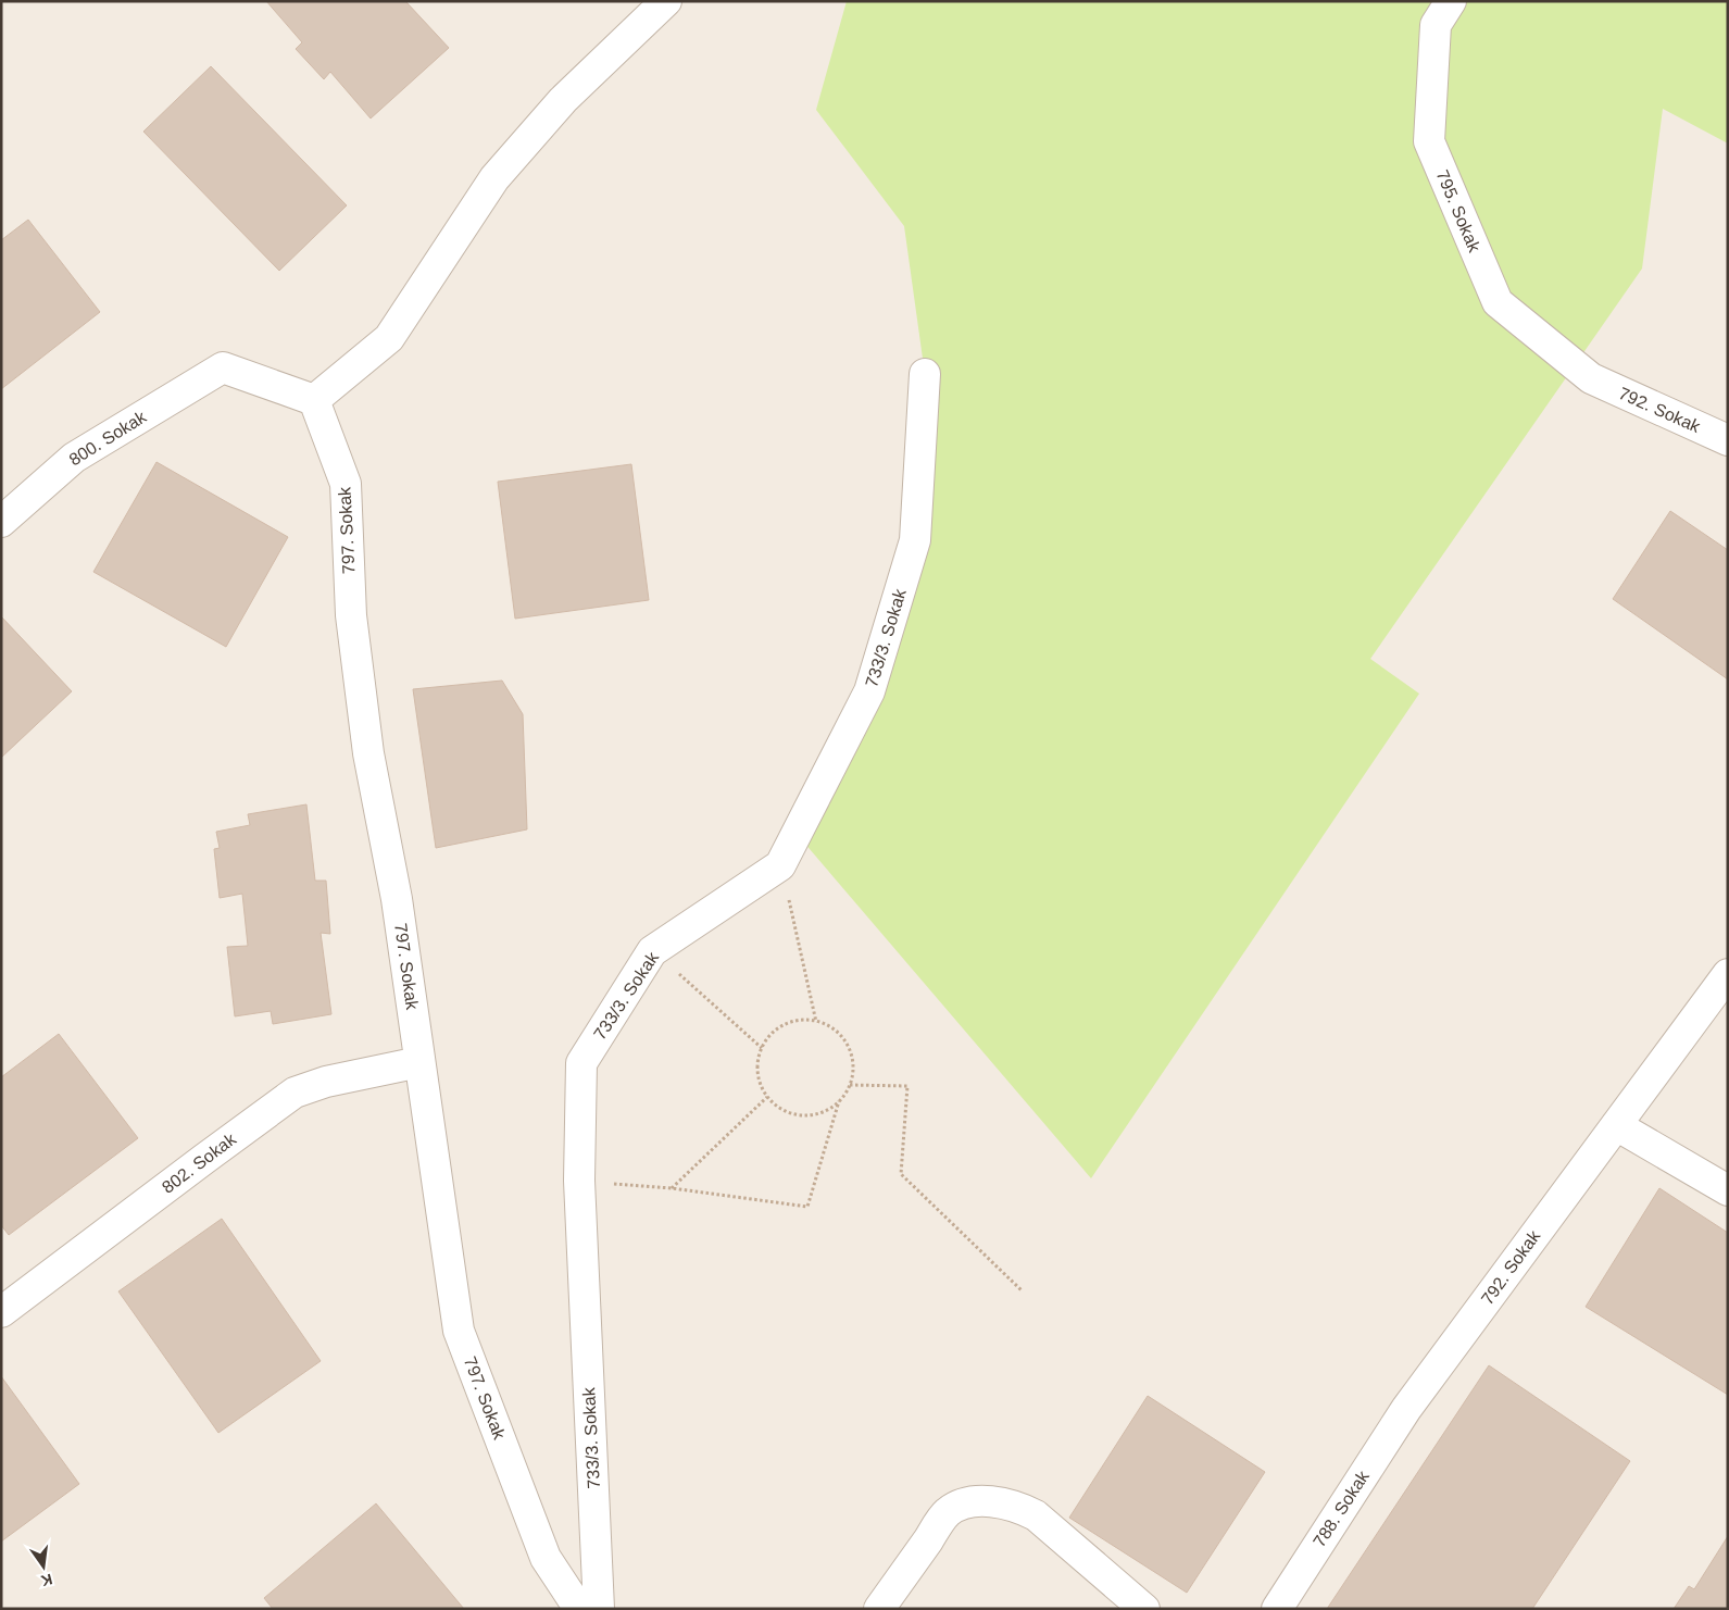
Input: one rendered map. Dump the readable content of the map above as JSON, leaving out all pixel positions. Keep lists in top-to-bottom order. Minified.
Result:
{"streets":{"street":["795. Sokak","792. Sokak","800. Sokak","797. Sokak","733/3. Sokak","802. Sokak","788. Sokak"]},"crossings":[["795. Sokak","792. Sokak"],["792. Sokak","788. Sokak"],["800. Sokak","797. Sokak"],["797. Sokak","802. Sokak"]],"north":"bottom"}
